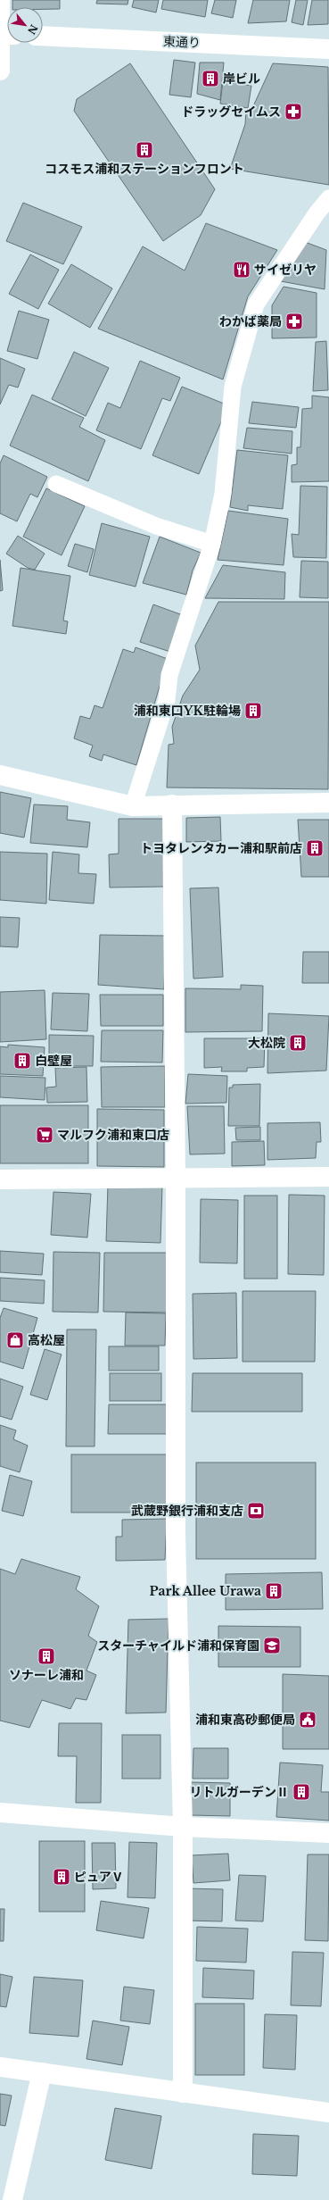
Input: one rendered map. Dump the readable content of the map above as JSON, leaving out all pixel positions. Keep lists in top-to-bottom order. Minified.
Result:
{"streets":{"street":["東通り"]},"places":{"building":["岸ビル","コスモス浦和ステーションフロント","浦和東口YK駐輪場","トヨタレンタカー浦和駅前店","大松院","白壁屋","Park Allee Urawa","ソナーレ浦和","リトルガーデンⅡ","ピュアⅤ"],"pharmacy":["ドラッグセイムス","わかば薬局"],"restaurant":["サイゼリヤ"],"supermarket":["マルフク浦和東口店"],"shop":["高松屋"],"bank":["武蔵野銀行浦和支店"],"school or university":["スターチャイルド浦和保育園"],"public building":["浦和東高砂郵便局"]},"north":"bottom right"}
